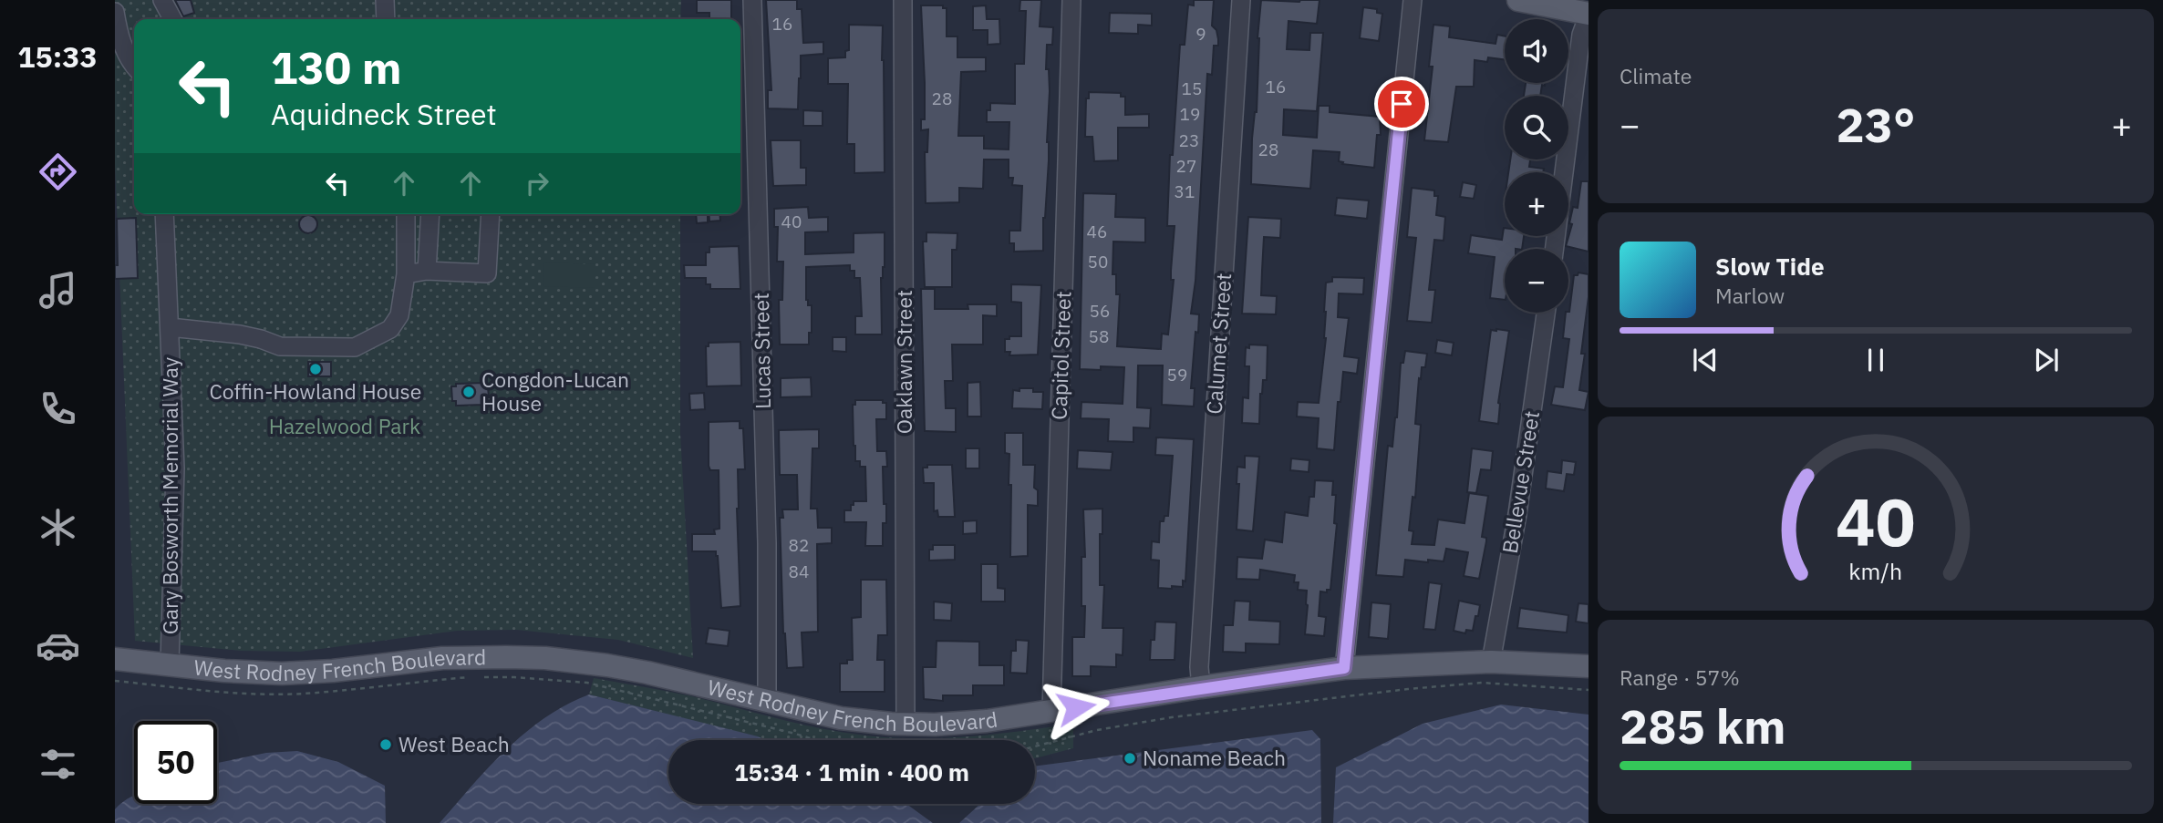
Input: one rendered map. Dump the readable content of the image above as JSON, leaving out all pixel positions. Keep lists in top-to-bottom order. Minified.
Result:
{"streets":{"main road":["West Rodney French Boulevard"],"street":["Calumet Street","Lucas Street","Capitol Street","Oaklawn Street","Bellevue Street","Gary Bosworth Memorial Way"]},"crossings":[["Calumet Street","West Rodney French Boulevard"],["Lucas Street","West Rodney French Boulevard"],["Capitol Street","West Rodney French Boulevard"],["Oaklawn Street","West Rodney French Boulevard"],["Bellevue Street","West Rodney French Boulevard"],["Gary Bosworth Memorial Way","West Rodney French Boulevard"]],"parks":["Hazelwood Park"],"places":["Coffin-Howland House","Congdon-Lucan House","West Beach","Noname Beach"],"house_numbers":["16","9","16","15","28","19","23","28","27","31","40","46","50","56","58","59","82","84"],"page":{"tabs":"15:33","tile":["Climate",["Range · 57%","285 km"]],"map_buttons":["+","−"],"turn":["130 m","Aquidneck Street"],"heat":["−","23°","+"],"song":["Slow Tide","Marlow"],"limit":"50","trip":"15:34 · 1 min · 400 m","gauge":["40","km/h"]}}
